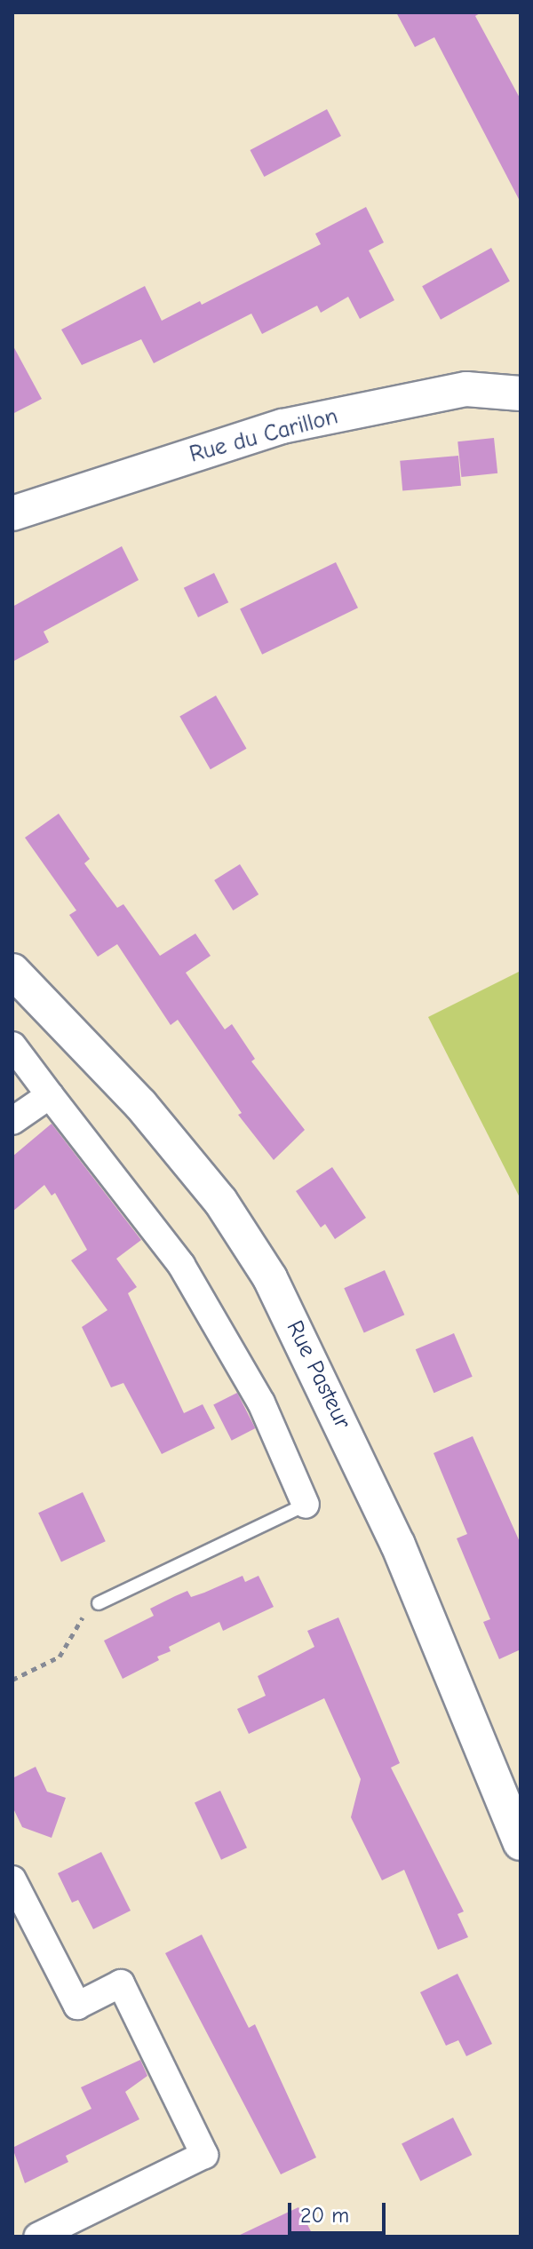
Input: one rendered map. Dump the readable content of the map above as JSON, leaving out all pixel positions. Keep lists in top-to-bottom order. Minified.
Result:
{"streets":{"street":["Rue du Carillon","Rue Pasteur"]},"scale_bar":"20 m"}
